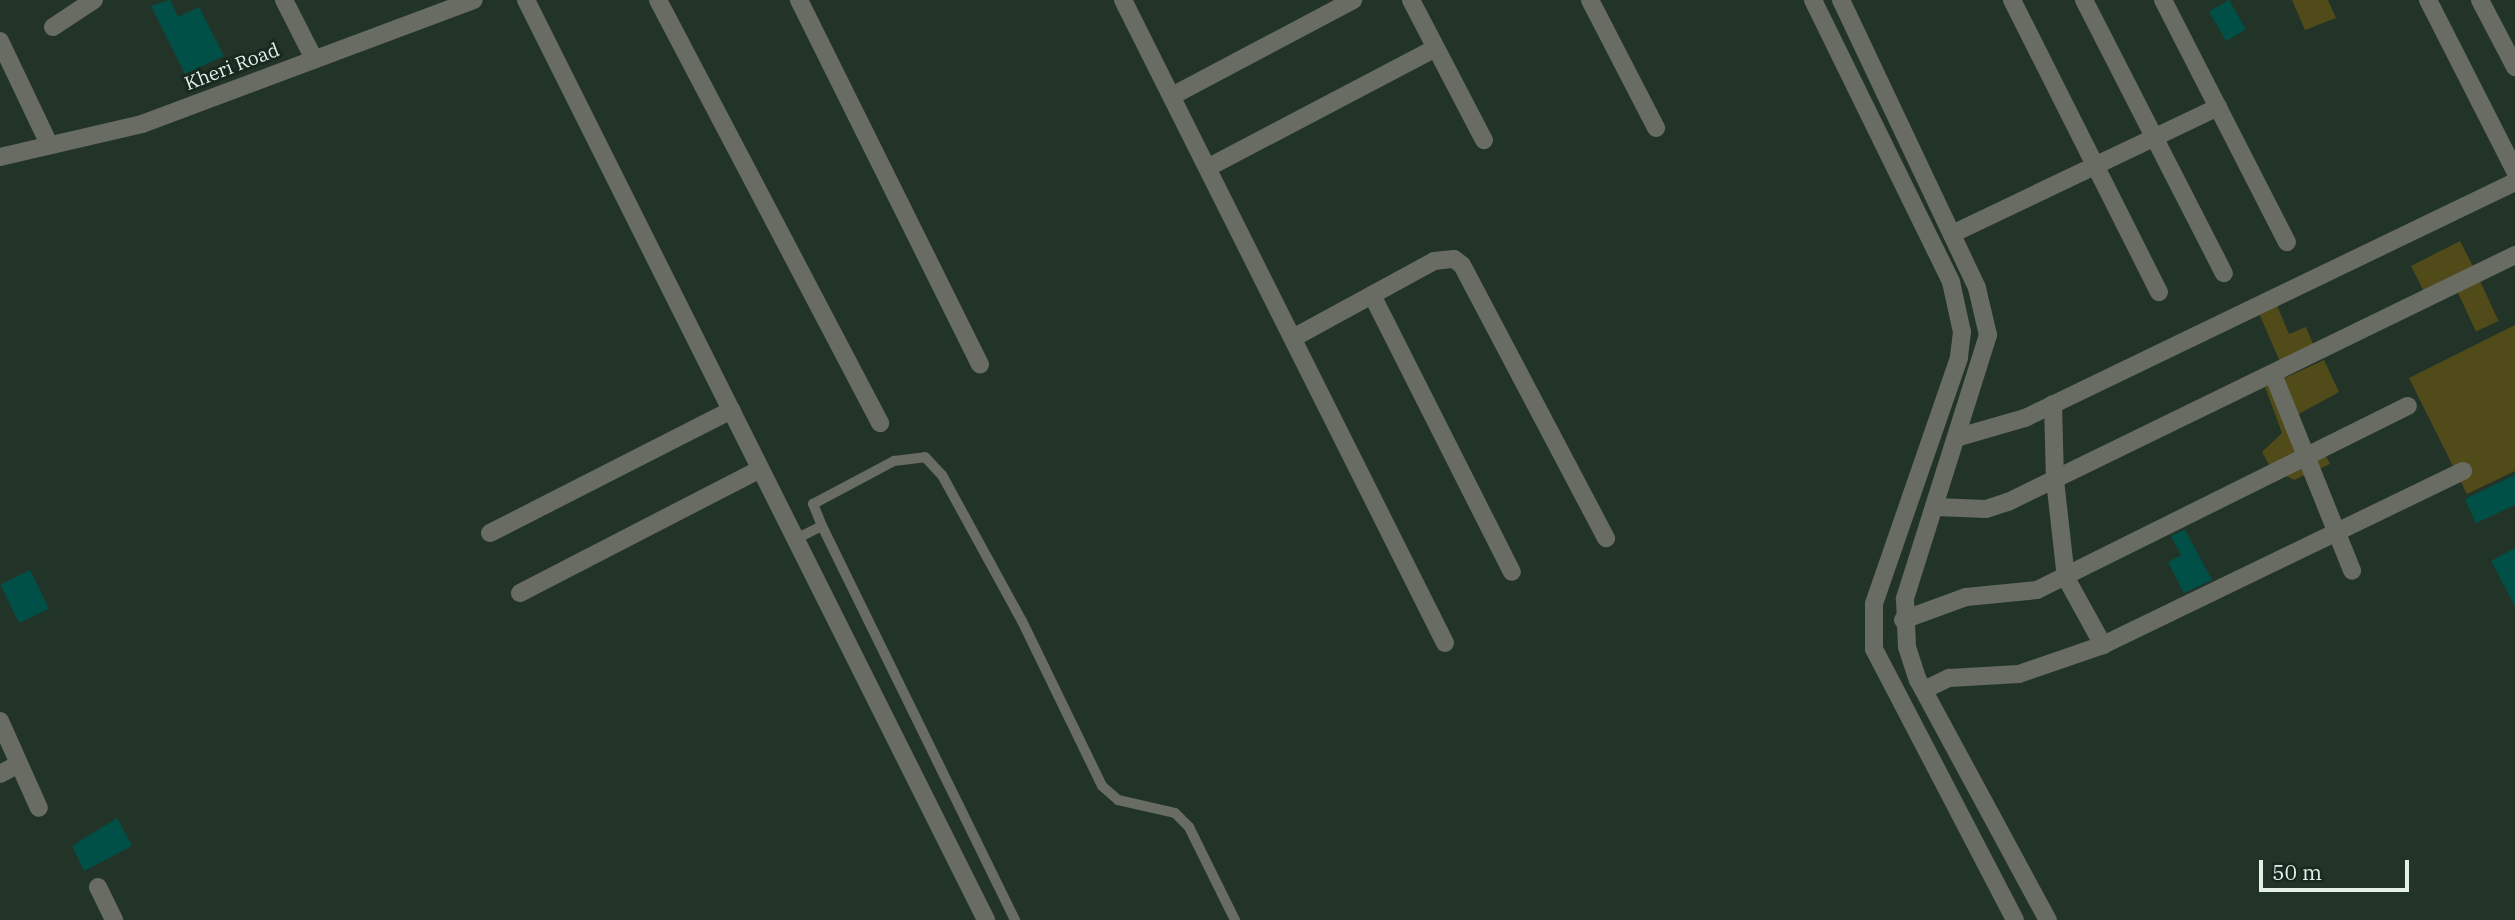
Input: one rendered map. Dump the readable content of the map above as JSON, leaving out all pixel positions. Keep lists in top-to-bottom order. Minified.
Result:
{"streets":{"street":["Kheri Road"]},"scale_bar":"50 m"}
